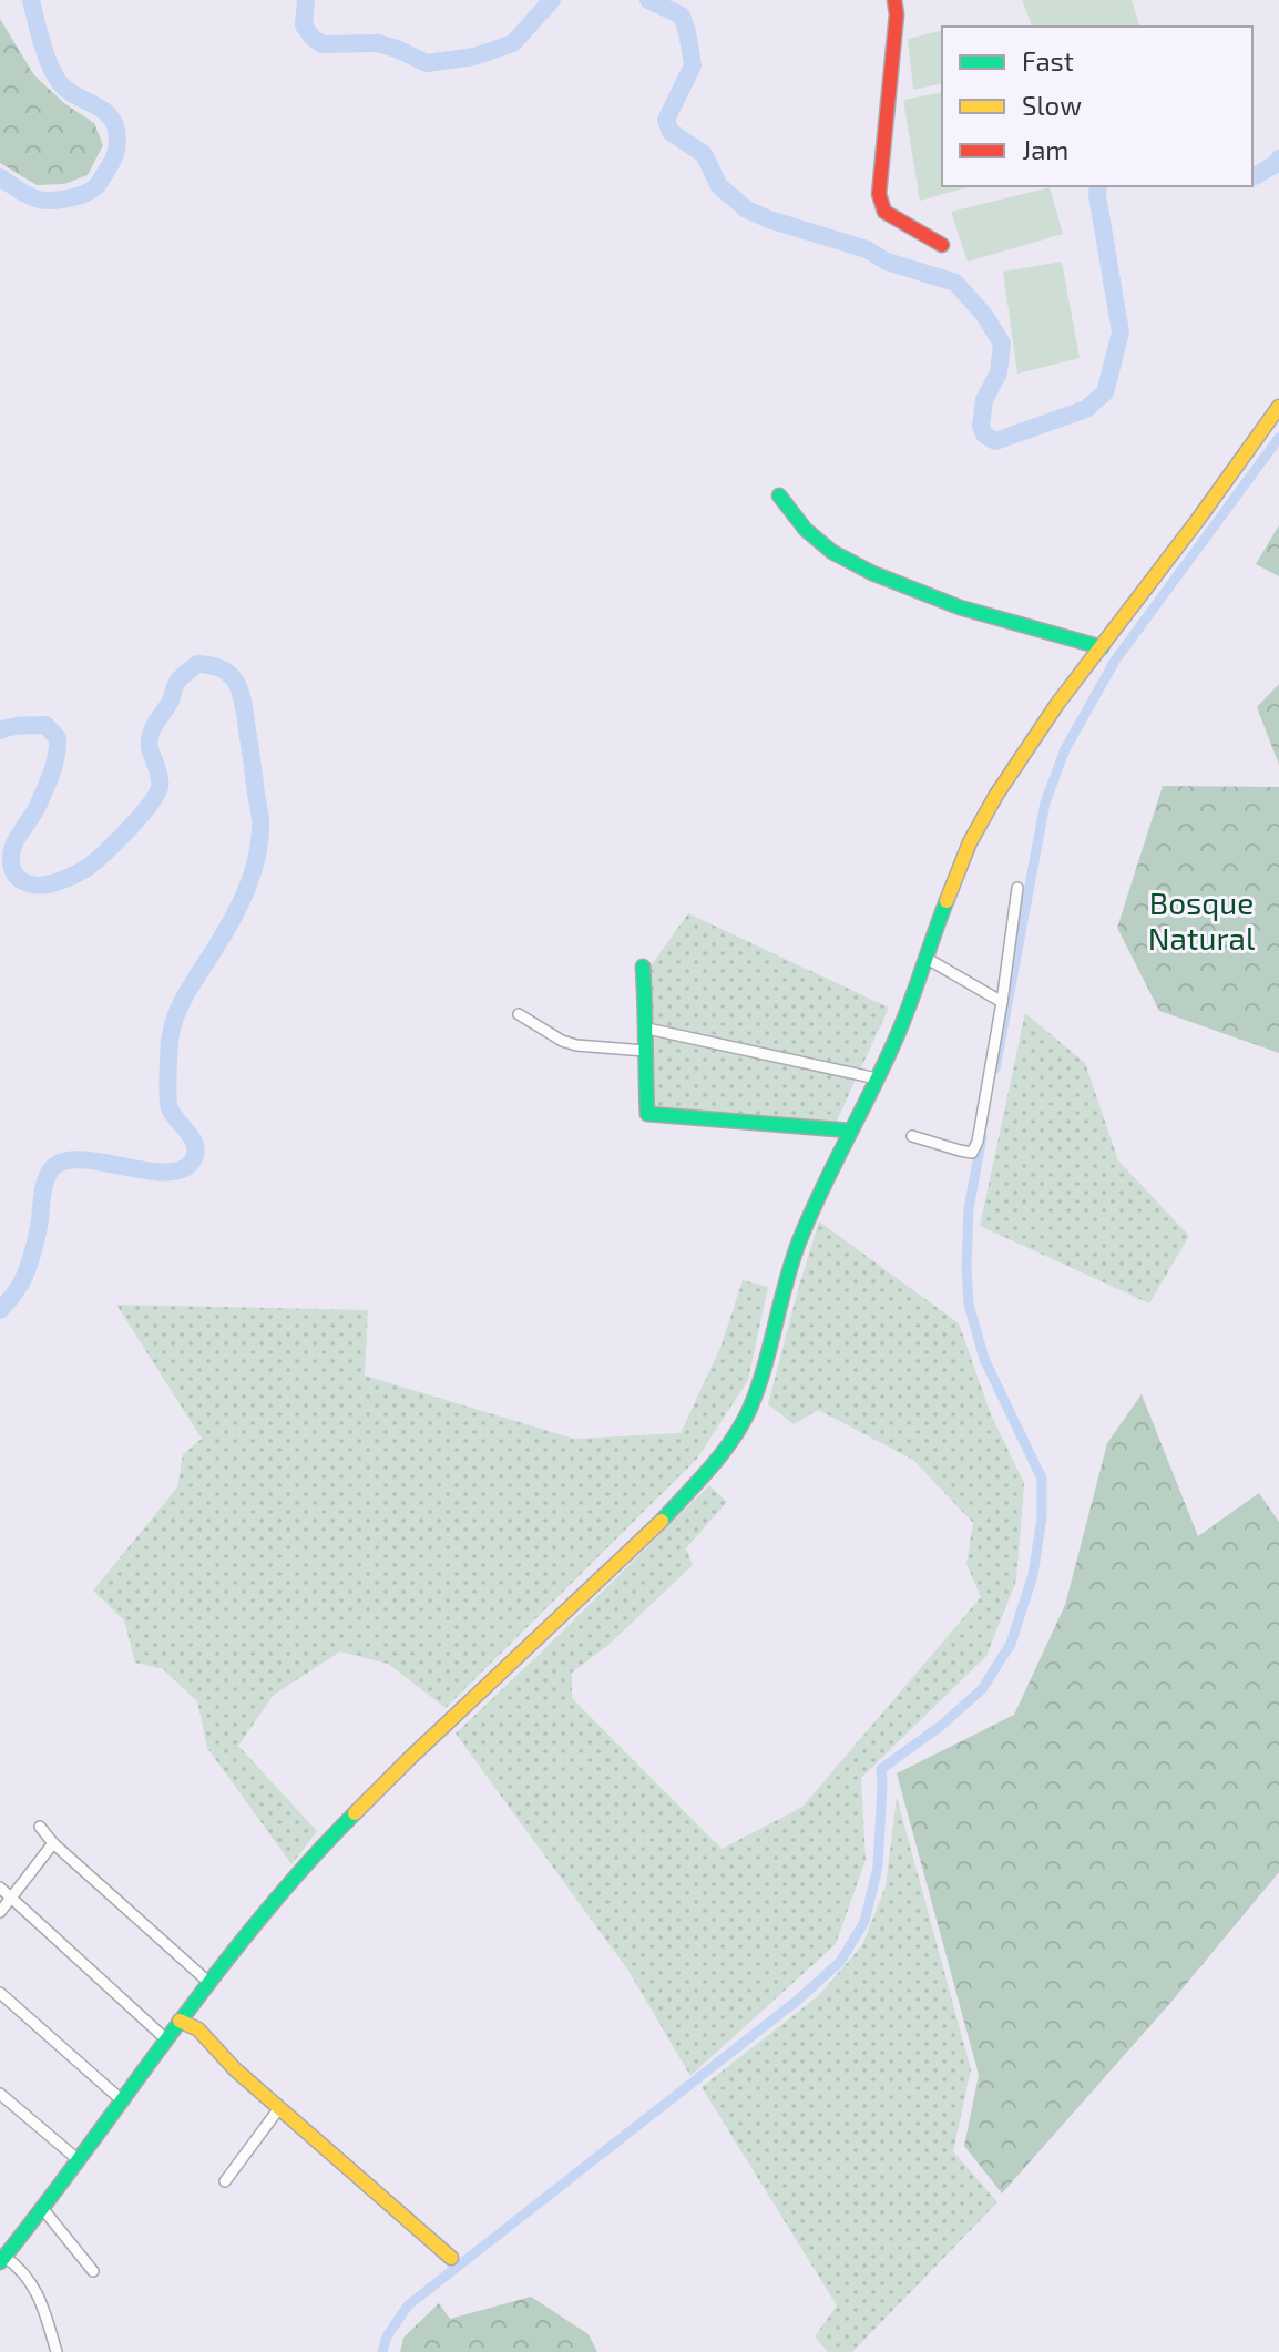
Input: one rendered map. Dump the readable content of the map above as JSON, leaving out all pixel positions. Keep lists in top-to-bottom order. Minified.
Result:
{"parks":["Bosque Natural"],"legend":["Fast","Slow","Jam"]}
